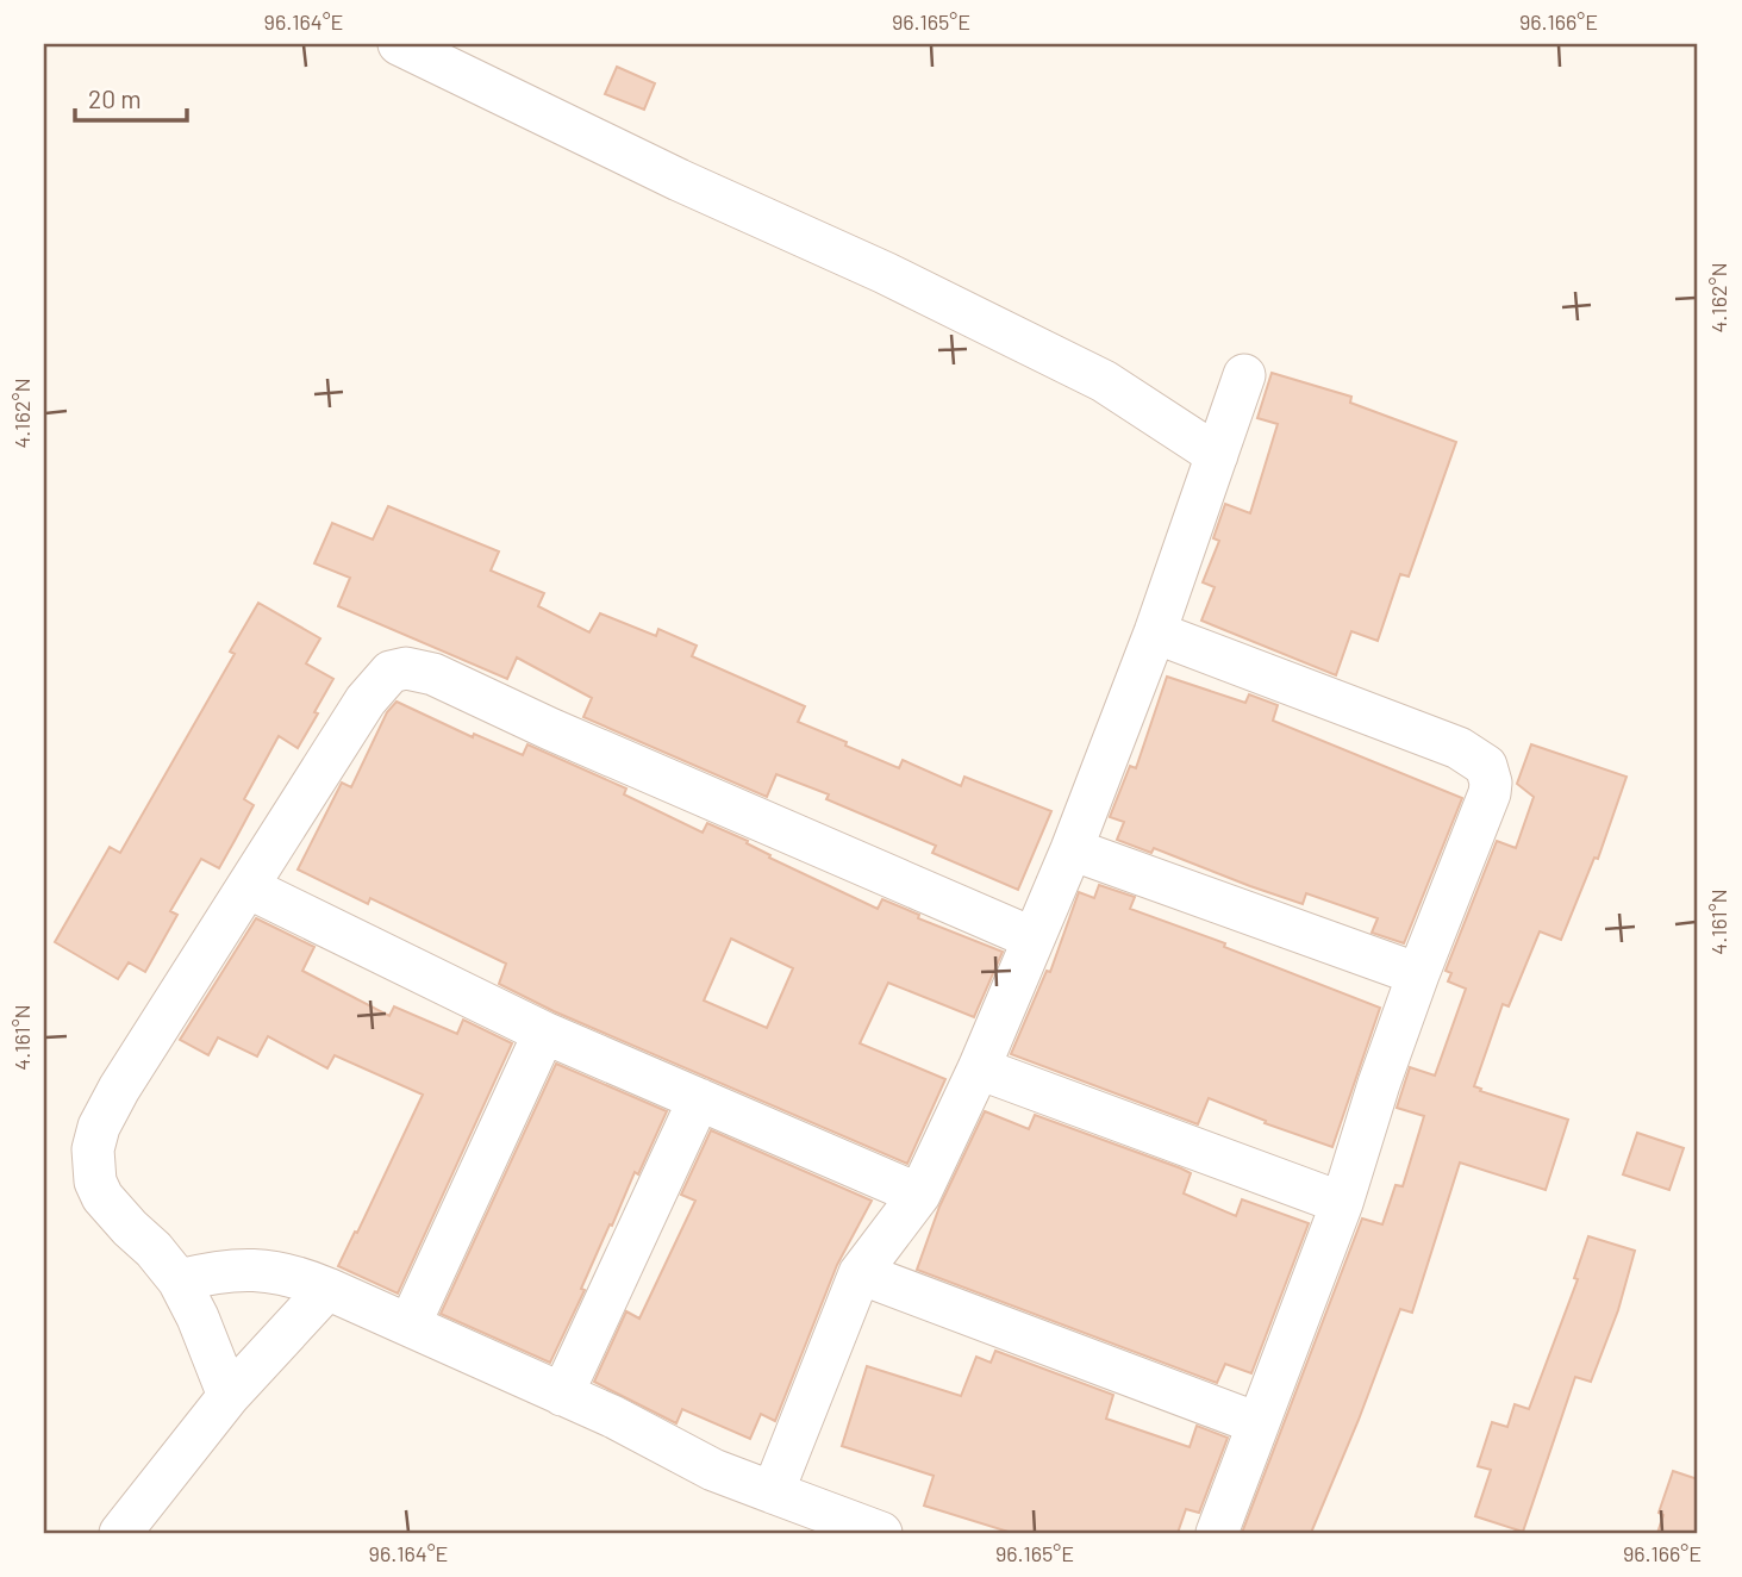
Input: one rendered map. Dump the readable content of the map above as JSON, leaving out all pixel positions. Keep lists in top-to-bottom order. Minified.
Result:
{"scale_bar":"20 m","coordinates":["96.164°E","96.165°E","96.166°E","4.162°N","4.161°N"]}
